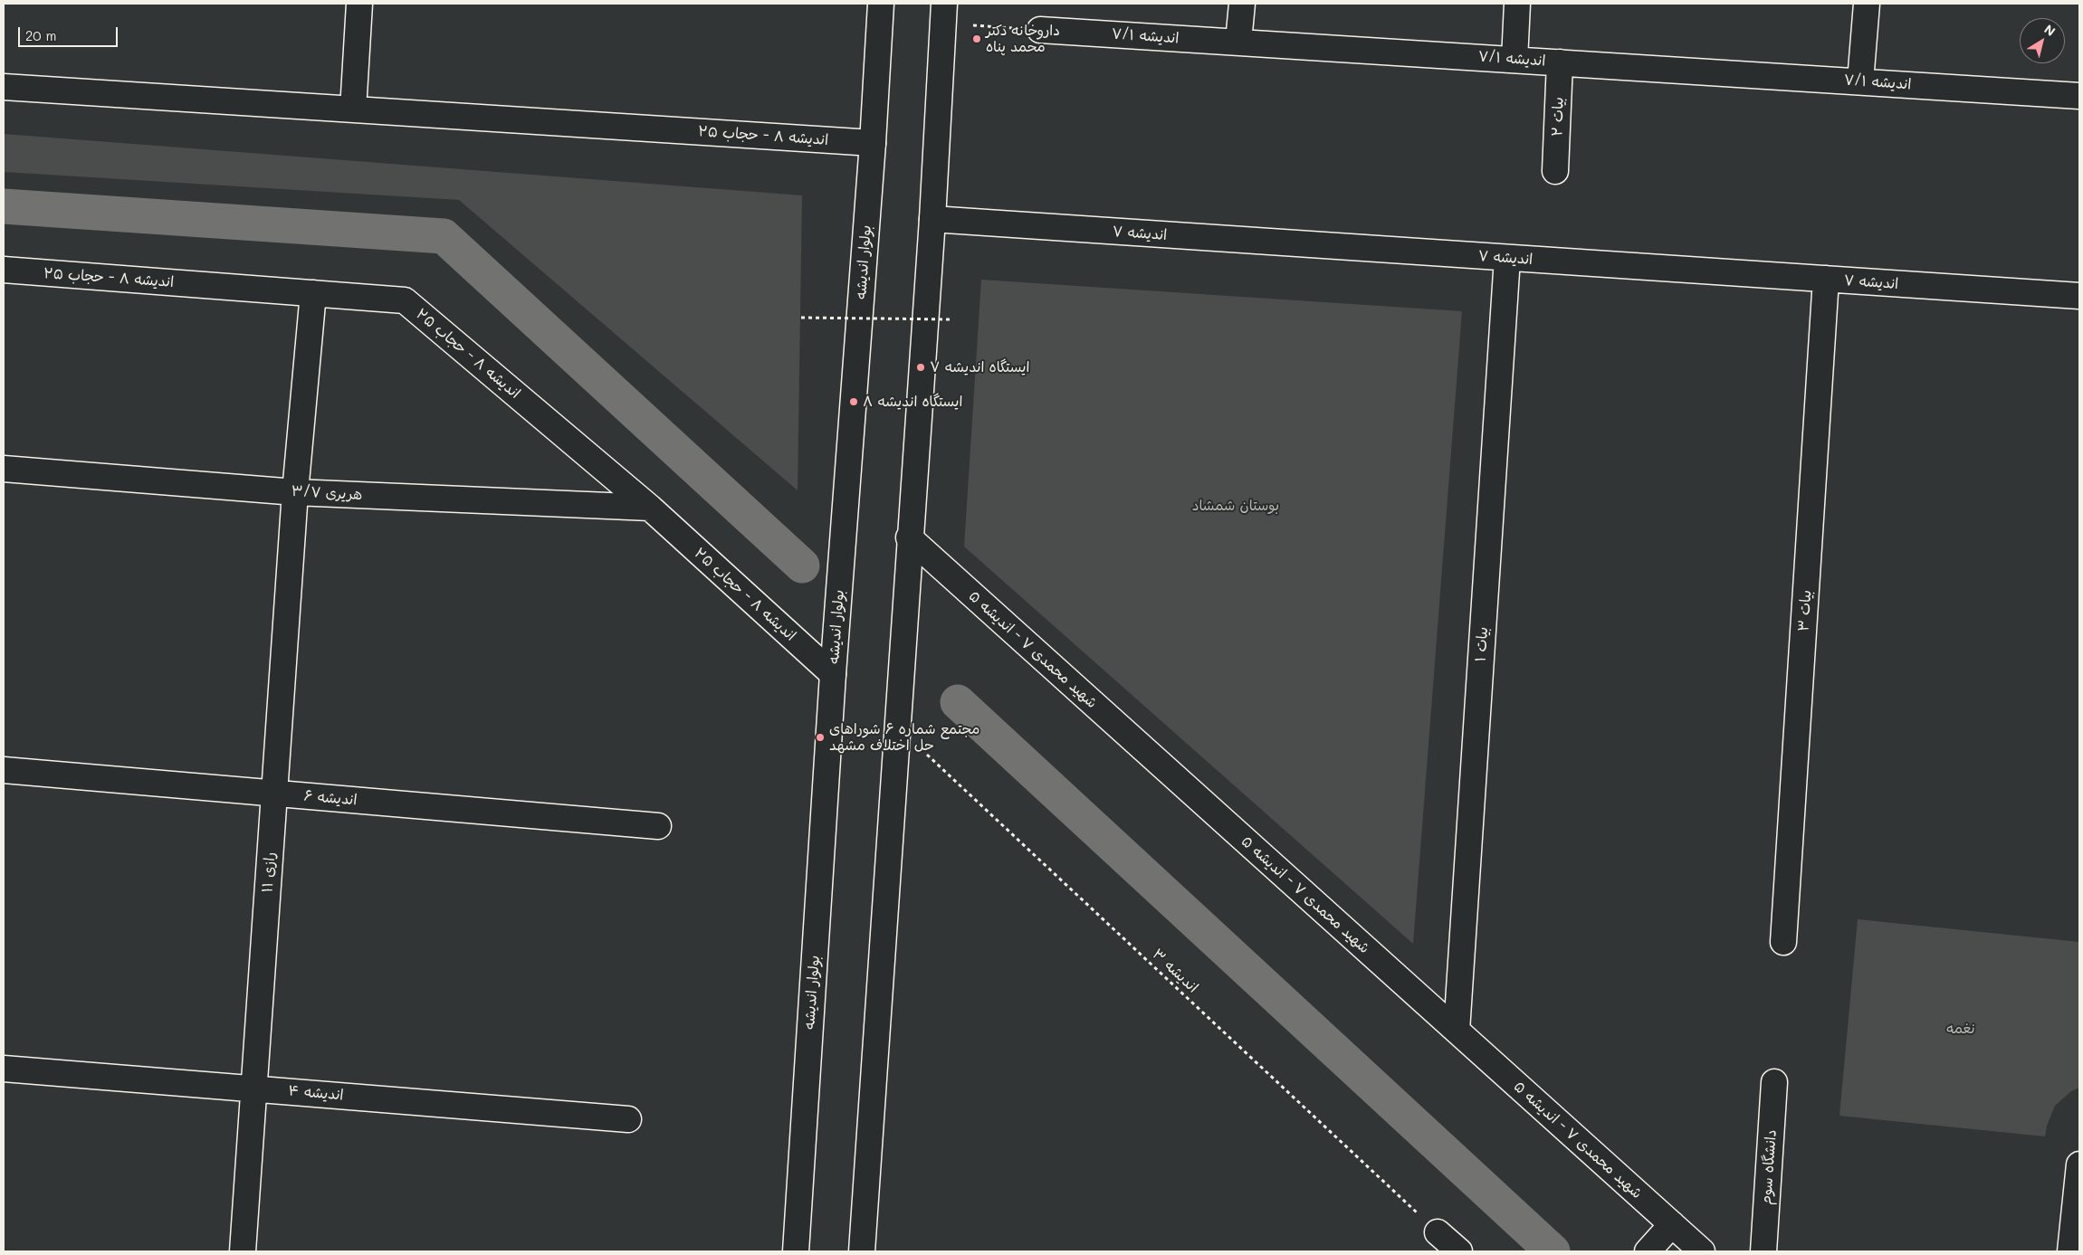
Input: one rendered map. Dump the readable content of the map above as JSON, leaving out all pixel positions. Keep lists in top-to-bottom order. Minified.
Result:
{"streets":{"street":["اندیشه ۷/۱","بیات ۲","اندیشه ۸ - حجاب ۲۵","اندیشه ۷","بولوار اندیشه","هریری ۳/۷","بیات ۳","بیات ۱","شهید محمدی ۷ - اندیشه ۵","اندیشه ۶","رازی ۱۱","اندیشه ۴","دانشگاه سوم"],"path":["اندیشه ۳"]},"crossings":[["اندیشه ۷/۱","بیات ۲"],["اندیشه ۸ - حجاب ۲۵","بولوار اندیشه"],["اندیشه ۸ - حجاب ۲۵","هریری ۳/۷"],["اندیشه ۸ - حجاب ۲۵","رازی ۱۱"],["اندیشه ۷","بیات ۳"],["اندیشه ۷","بیات ۱"],["هریری ۳/۷","رازی ۱۱"],["بیات ۱","شهید محمدی ۷ - اندیشه ۵"],["اندیشه ۶","رازی ۱۱"],["رازی ۱۱","اندیشه ۴"]],"parks":["بوستان شمشاد","نغمه"],"places":["داروخانه دکتر محمد پناه","ایستگاه اندیشه ۷","ایستگاه اندیشه ۸","مجتمع شماره ۶ شوراهای حل اختلاف مشهد"],"scale_bar":"20 m","north":"top right"}
